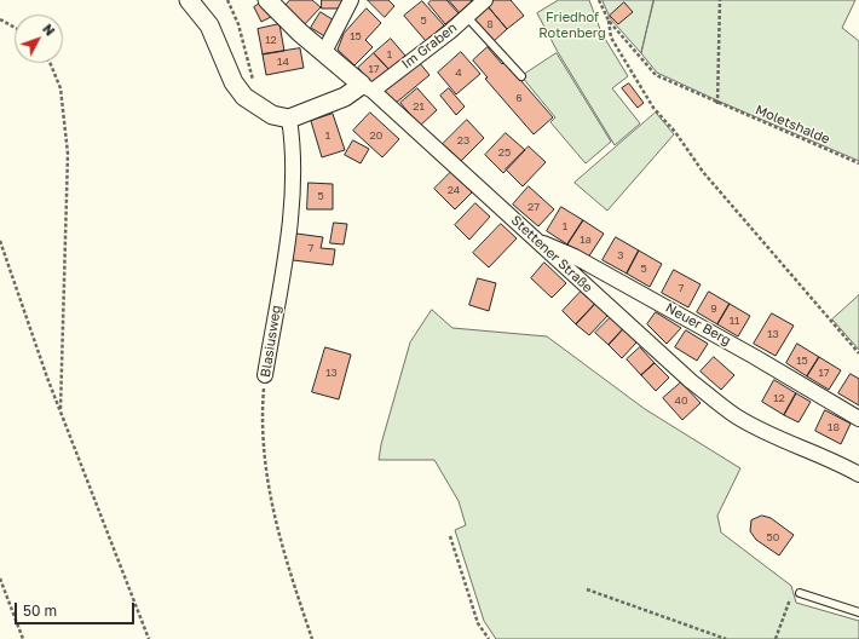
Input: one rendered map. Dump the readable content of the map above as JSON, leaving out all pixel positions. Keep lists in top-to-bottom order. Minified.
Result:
{"streets":{"street":["Im Graben","Stettener Straße","Neuer Berg","Blasiusweg"],"path":["Moletshalde"]},"crossings":[["Im Graben","Stettener Straße"],["Stettener Straße","Neuer Berg"]],"parks":["Friedhof Rotenberg"],"house_numbers":["5","8","15","12","1","14","17","4","6","21","1","20","23","25","24","5","27","1","1a","7","3","5","7","9","11","13","15","13","17","12","40","18","50"],"scale_bar":"50 m","north":"top right"}
